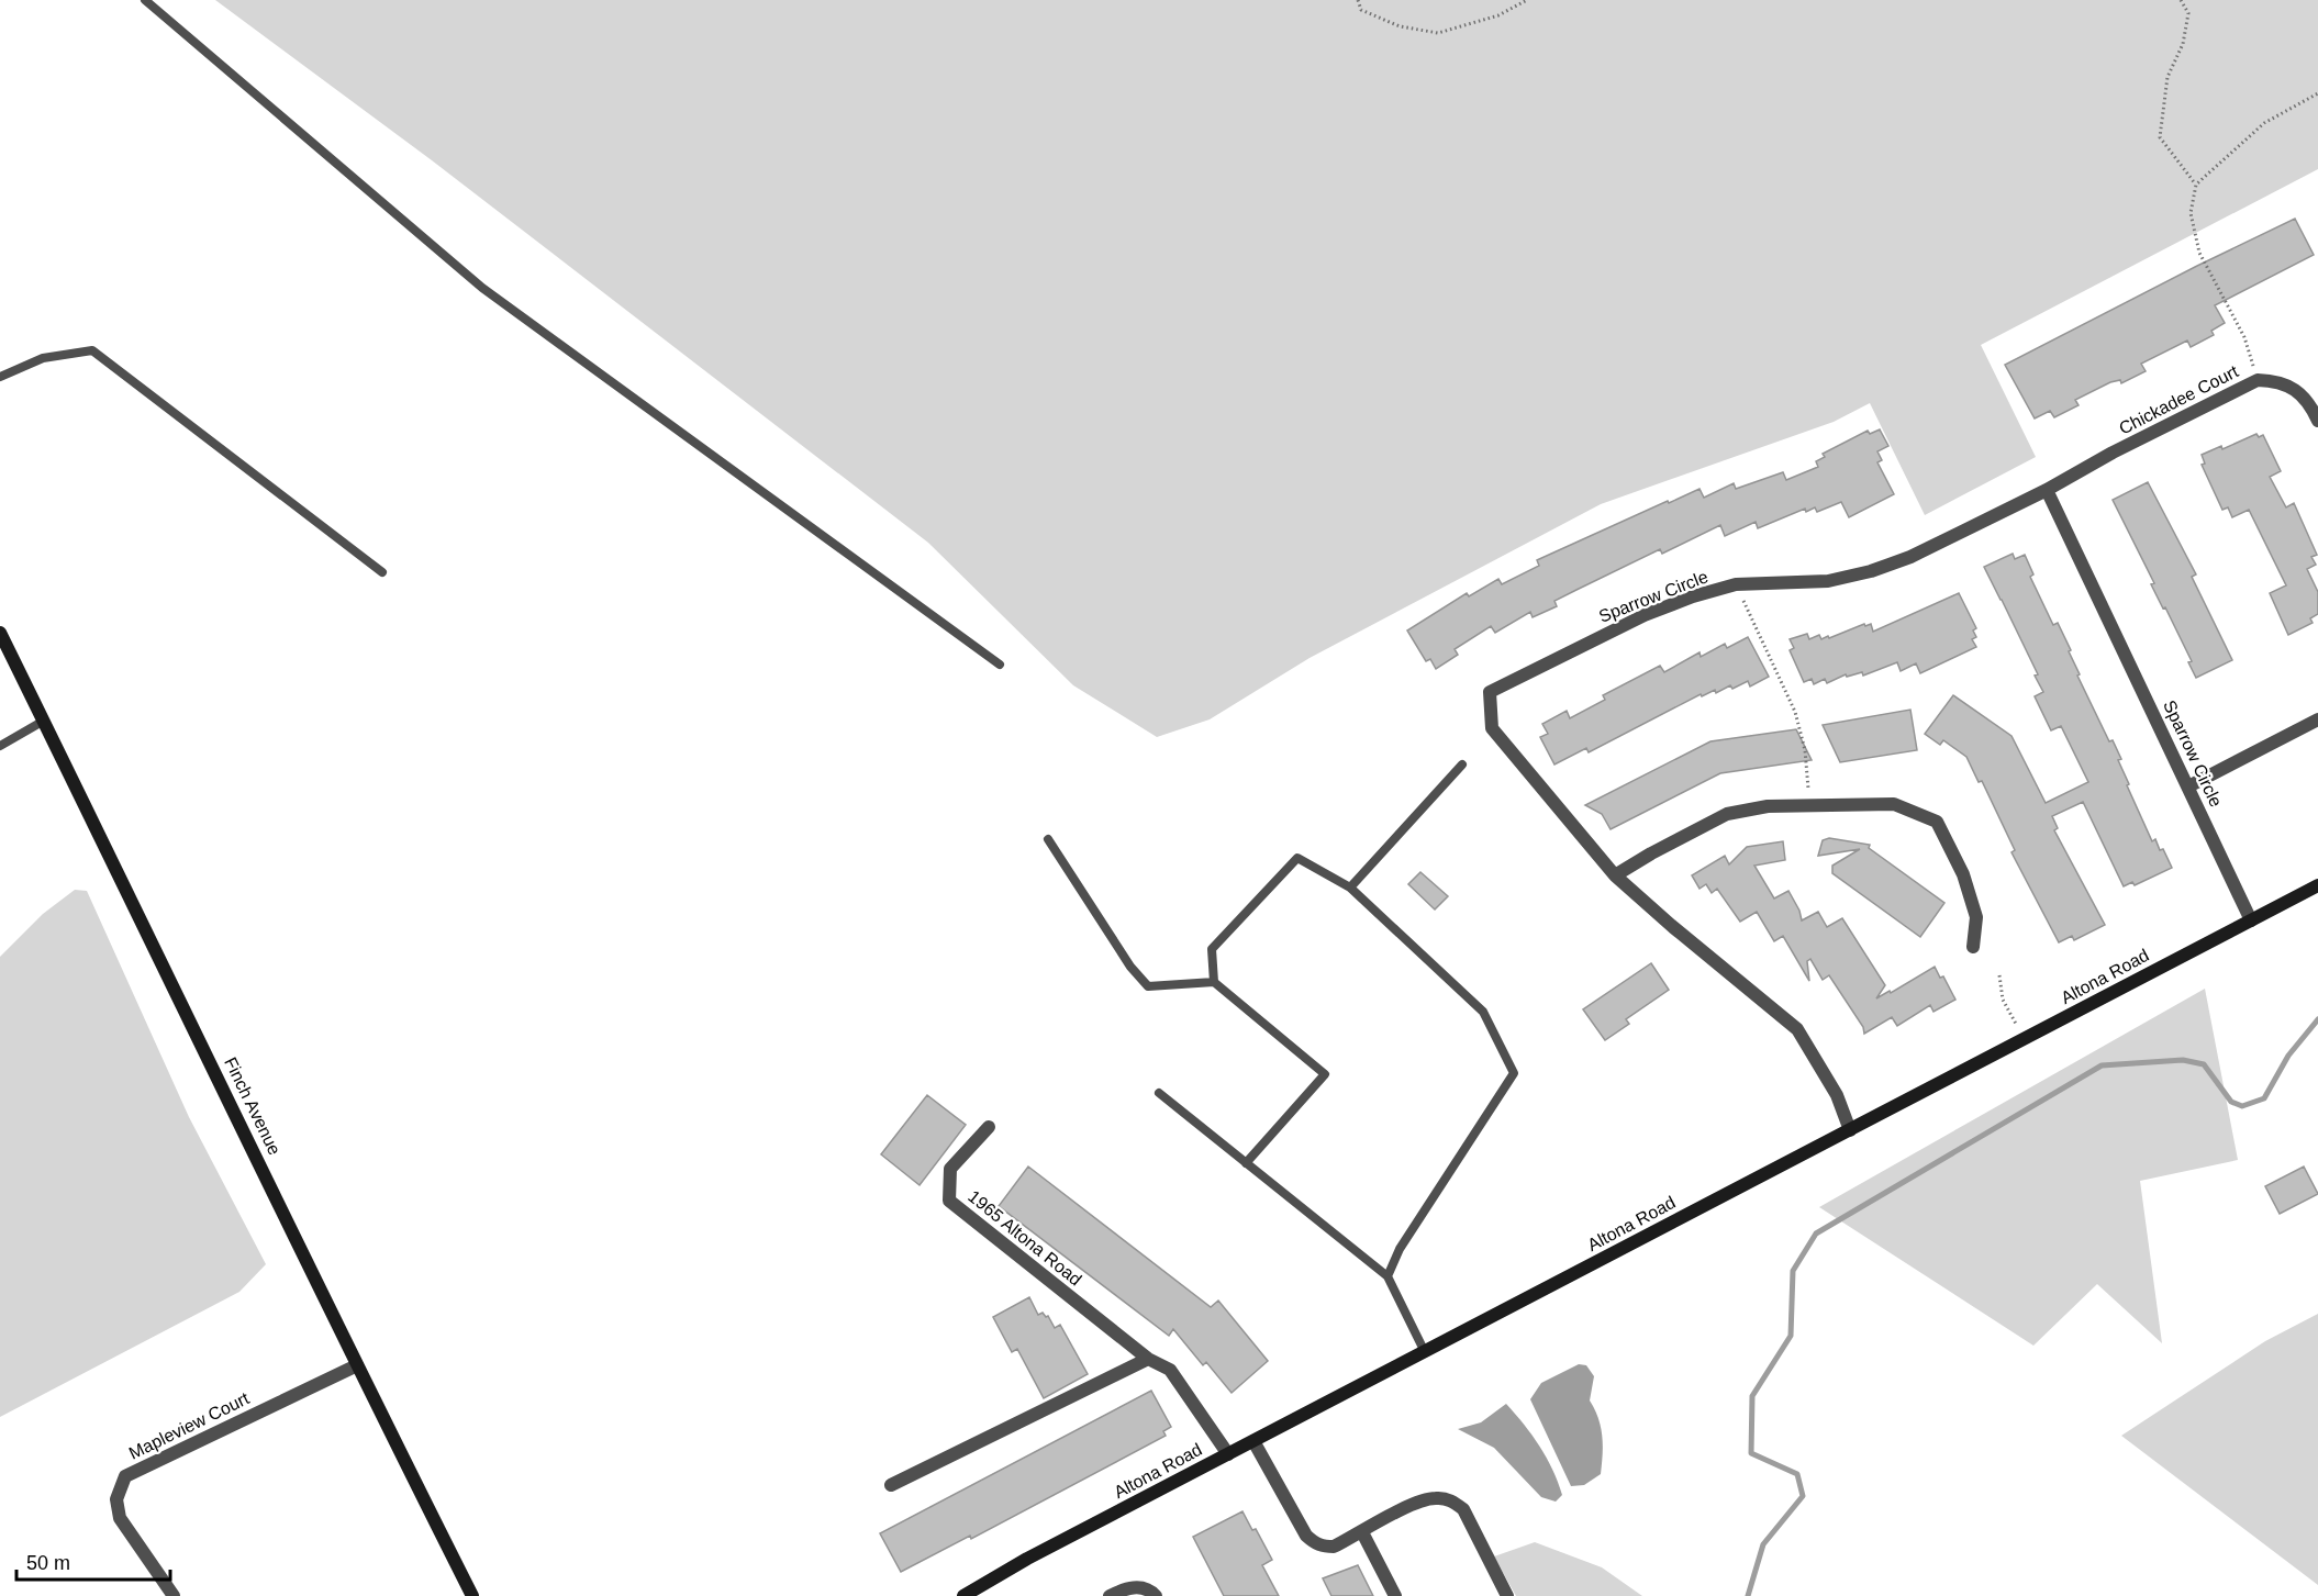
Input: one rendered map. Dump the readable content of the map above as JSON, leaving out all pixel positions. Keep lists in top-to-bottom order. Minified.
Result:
{"streets":{"main road":["Altona Road","Finch Avenue"],"street":["Chickadee Court","Sparrow Circle","1965 Altona Road","Mapleview Court"]},"crossings":[["Chickadee Court","Sparrow Circle"],["Sparrow Circle","Altona Road"],["Altona Road","1965 Altona Road"],["Finch Avenue","Mapleview Court"]],"scale_bar":"50 m"}
